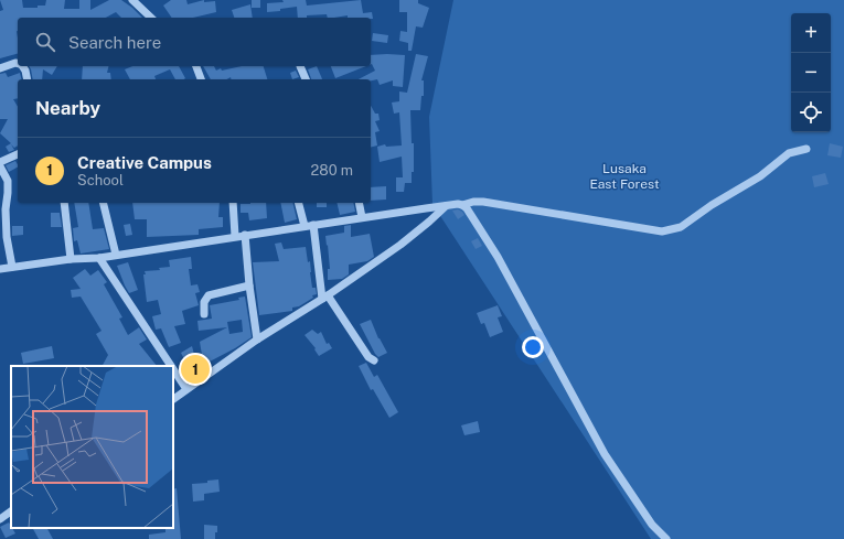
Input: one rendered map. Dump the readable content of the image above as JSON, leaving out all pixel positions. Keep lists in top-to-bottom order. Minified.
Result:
{"parks":["Lusaka East Forest"],"page":{"map_buttons":["+","−"],"search":"Search here","heading":"Nearby","list":[{"mark":"1","name":"Creative Campus","note":"School","value":"280 m"}],"pins":"1"}}
